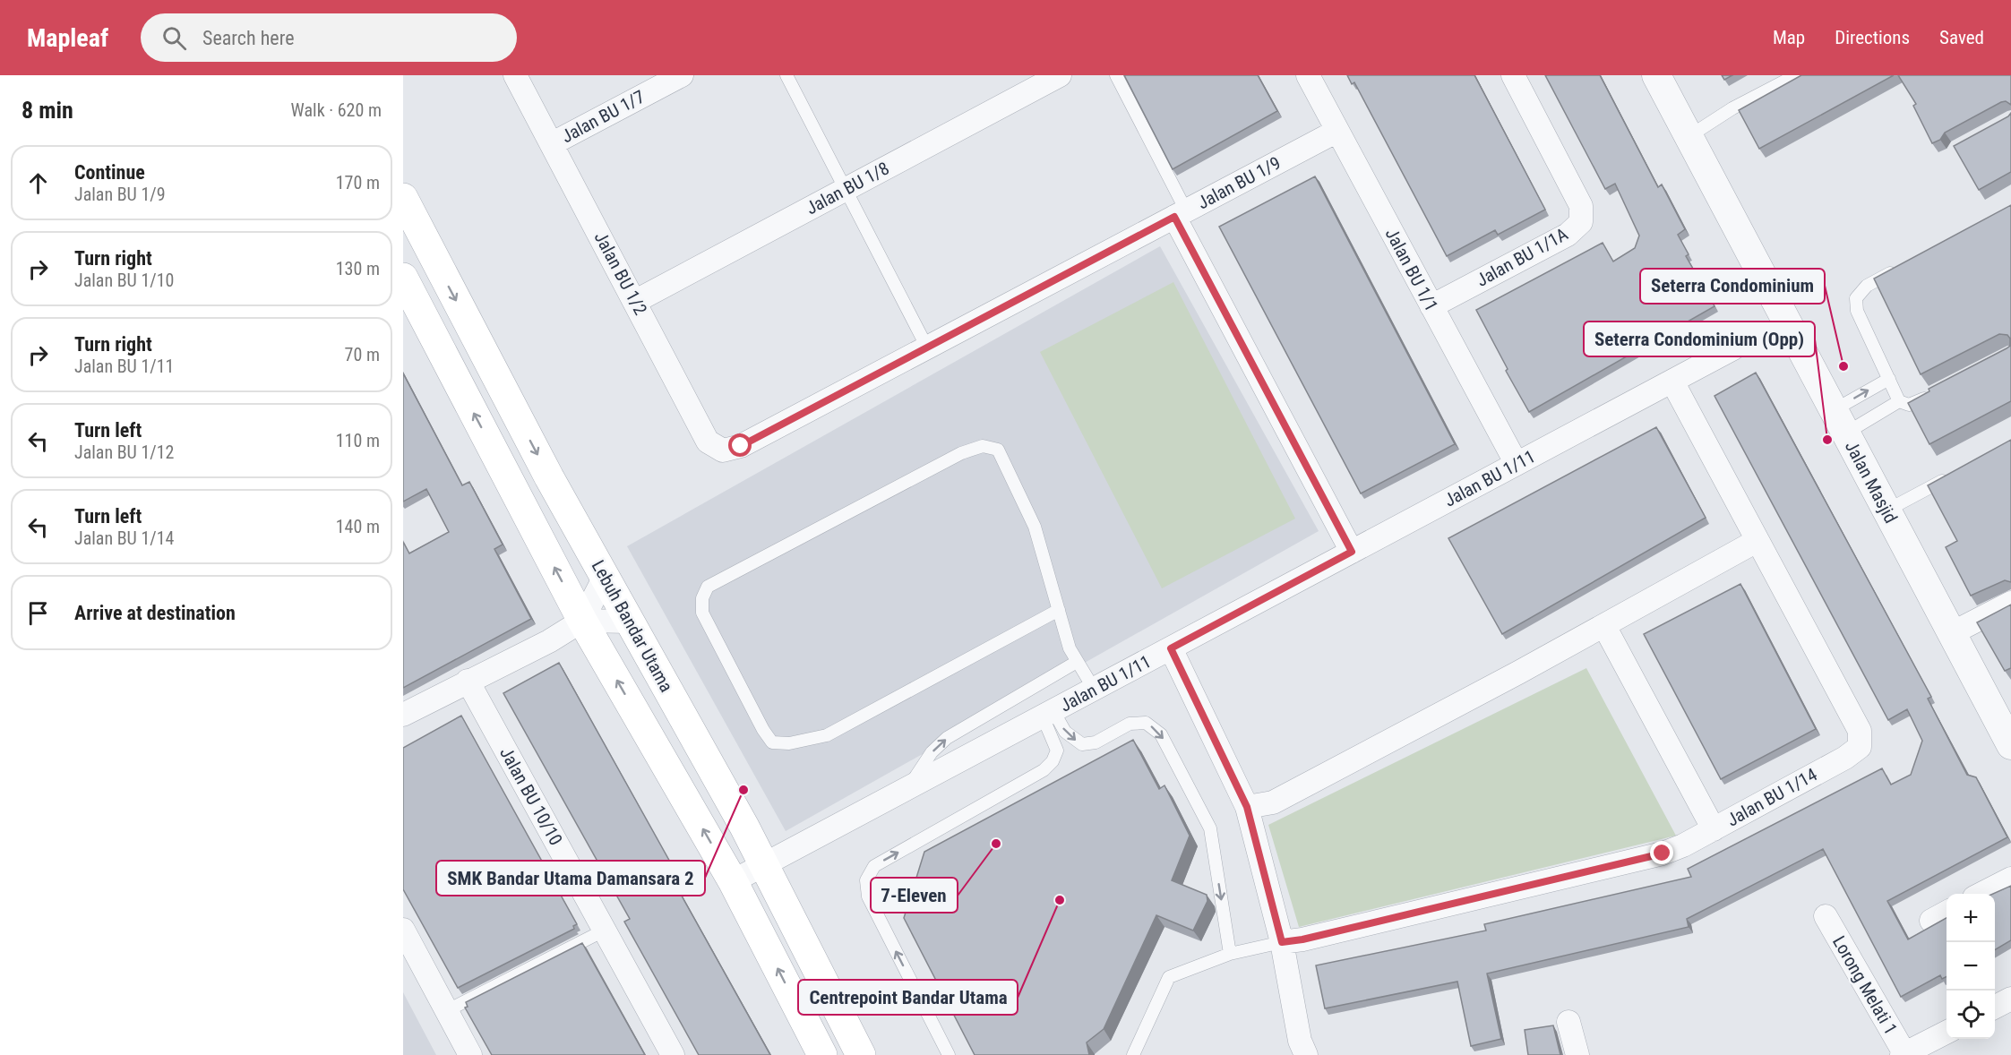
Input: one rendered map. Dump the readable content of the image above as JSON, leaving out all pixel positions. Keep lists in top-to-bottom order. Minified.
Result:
{"streets":{"main road":["Lebuh Bandar Utama"],"street":["Jalan BU 1/7","Jalan BU 1/9","Jalan BU 1/8","Jalan BU 1/1A","Jalan BU 1/1","Jalan BU 1/2","Jalan BU 1/11","Jalan Masjid","Jalan BU 10/10","Jalan BU 1/14","Lorong Melati 1"]},"crossings":[["Jalan BU 1/7","Jalan BU 1/2"],["Jalan BU 1/9","Jalan BU 1/1"],["Jalan BU 1/9","Jalan BU 1/2"],["Jalan BU 1/8","Jalan BU 1/2"],["Jalan BU 1/1A","Jalan BU 1/1"],["Jalan BU 1/1","Jalan BU 1/11"],["Jalan BU 1/11","Lebuh Bandar Utama"],["Jalan BU 1/11","Jalan BU 1/14"]],"places":["Seterra Condominium","Seterra Condominium (Opp)","SMK Bandar Utama Damansara 2","7-Eleven","Centrepoint Bandar Utama"],"page":{"header":"Mapleaf","search":"Search here","nav":["Map","Directions","Saved"],"heading":["8 min","Walk · 620 m"],"list":[["Continue","Jalan BU 1/9","170 m"],["Turn right","Jalan BU 1/10","130 m"],["Turn right","Jalan BU 1/11","70 m"],["Turn left","Jalan BU 1/12","110 m"],["Turn left","Jalan BU 1/14","140 m"],"Arrive at destination"],"map_buttons":["+","−"]}}
